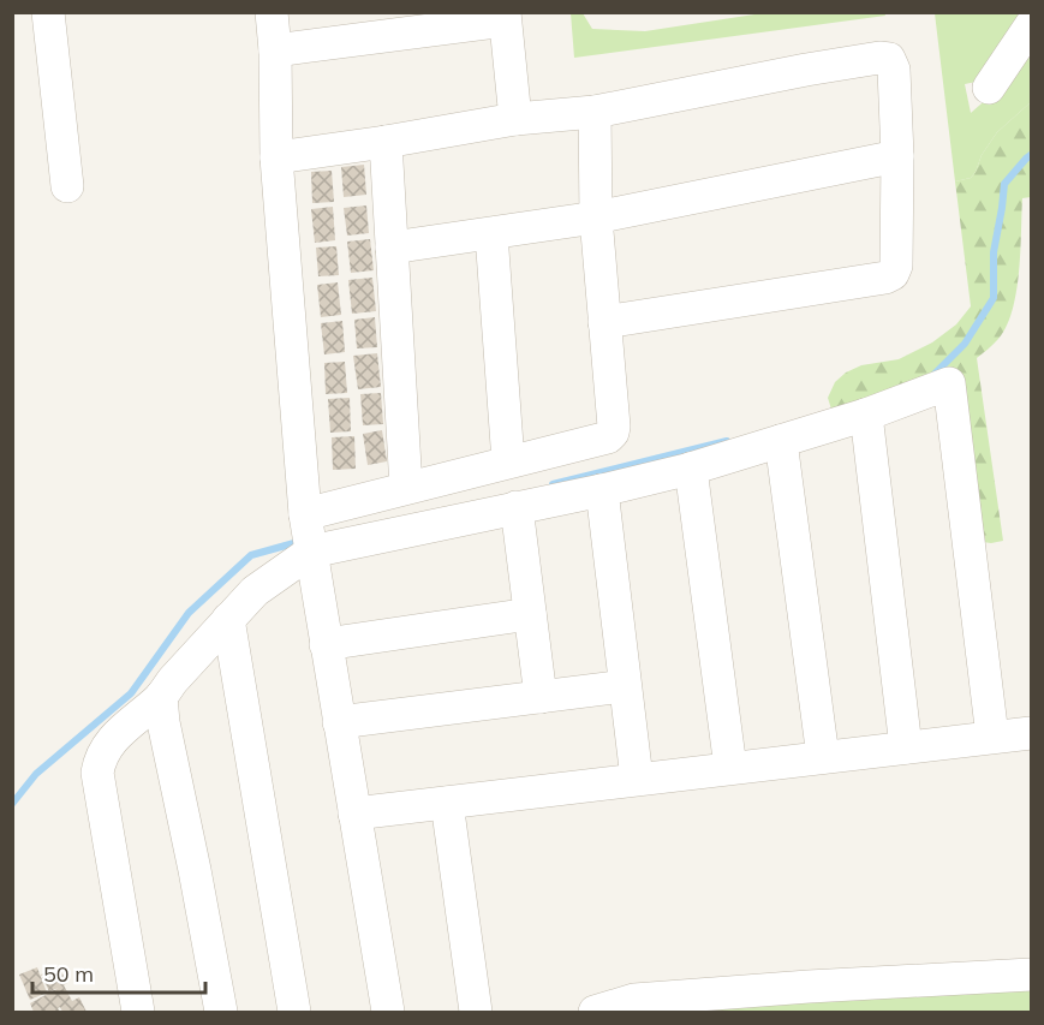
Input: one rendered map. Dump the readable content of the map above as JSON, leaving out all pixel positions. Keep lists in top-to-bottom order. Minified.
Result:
{"scale_bar":"50 m"}
